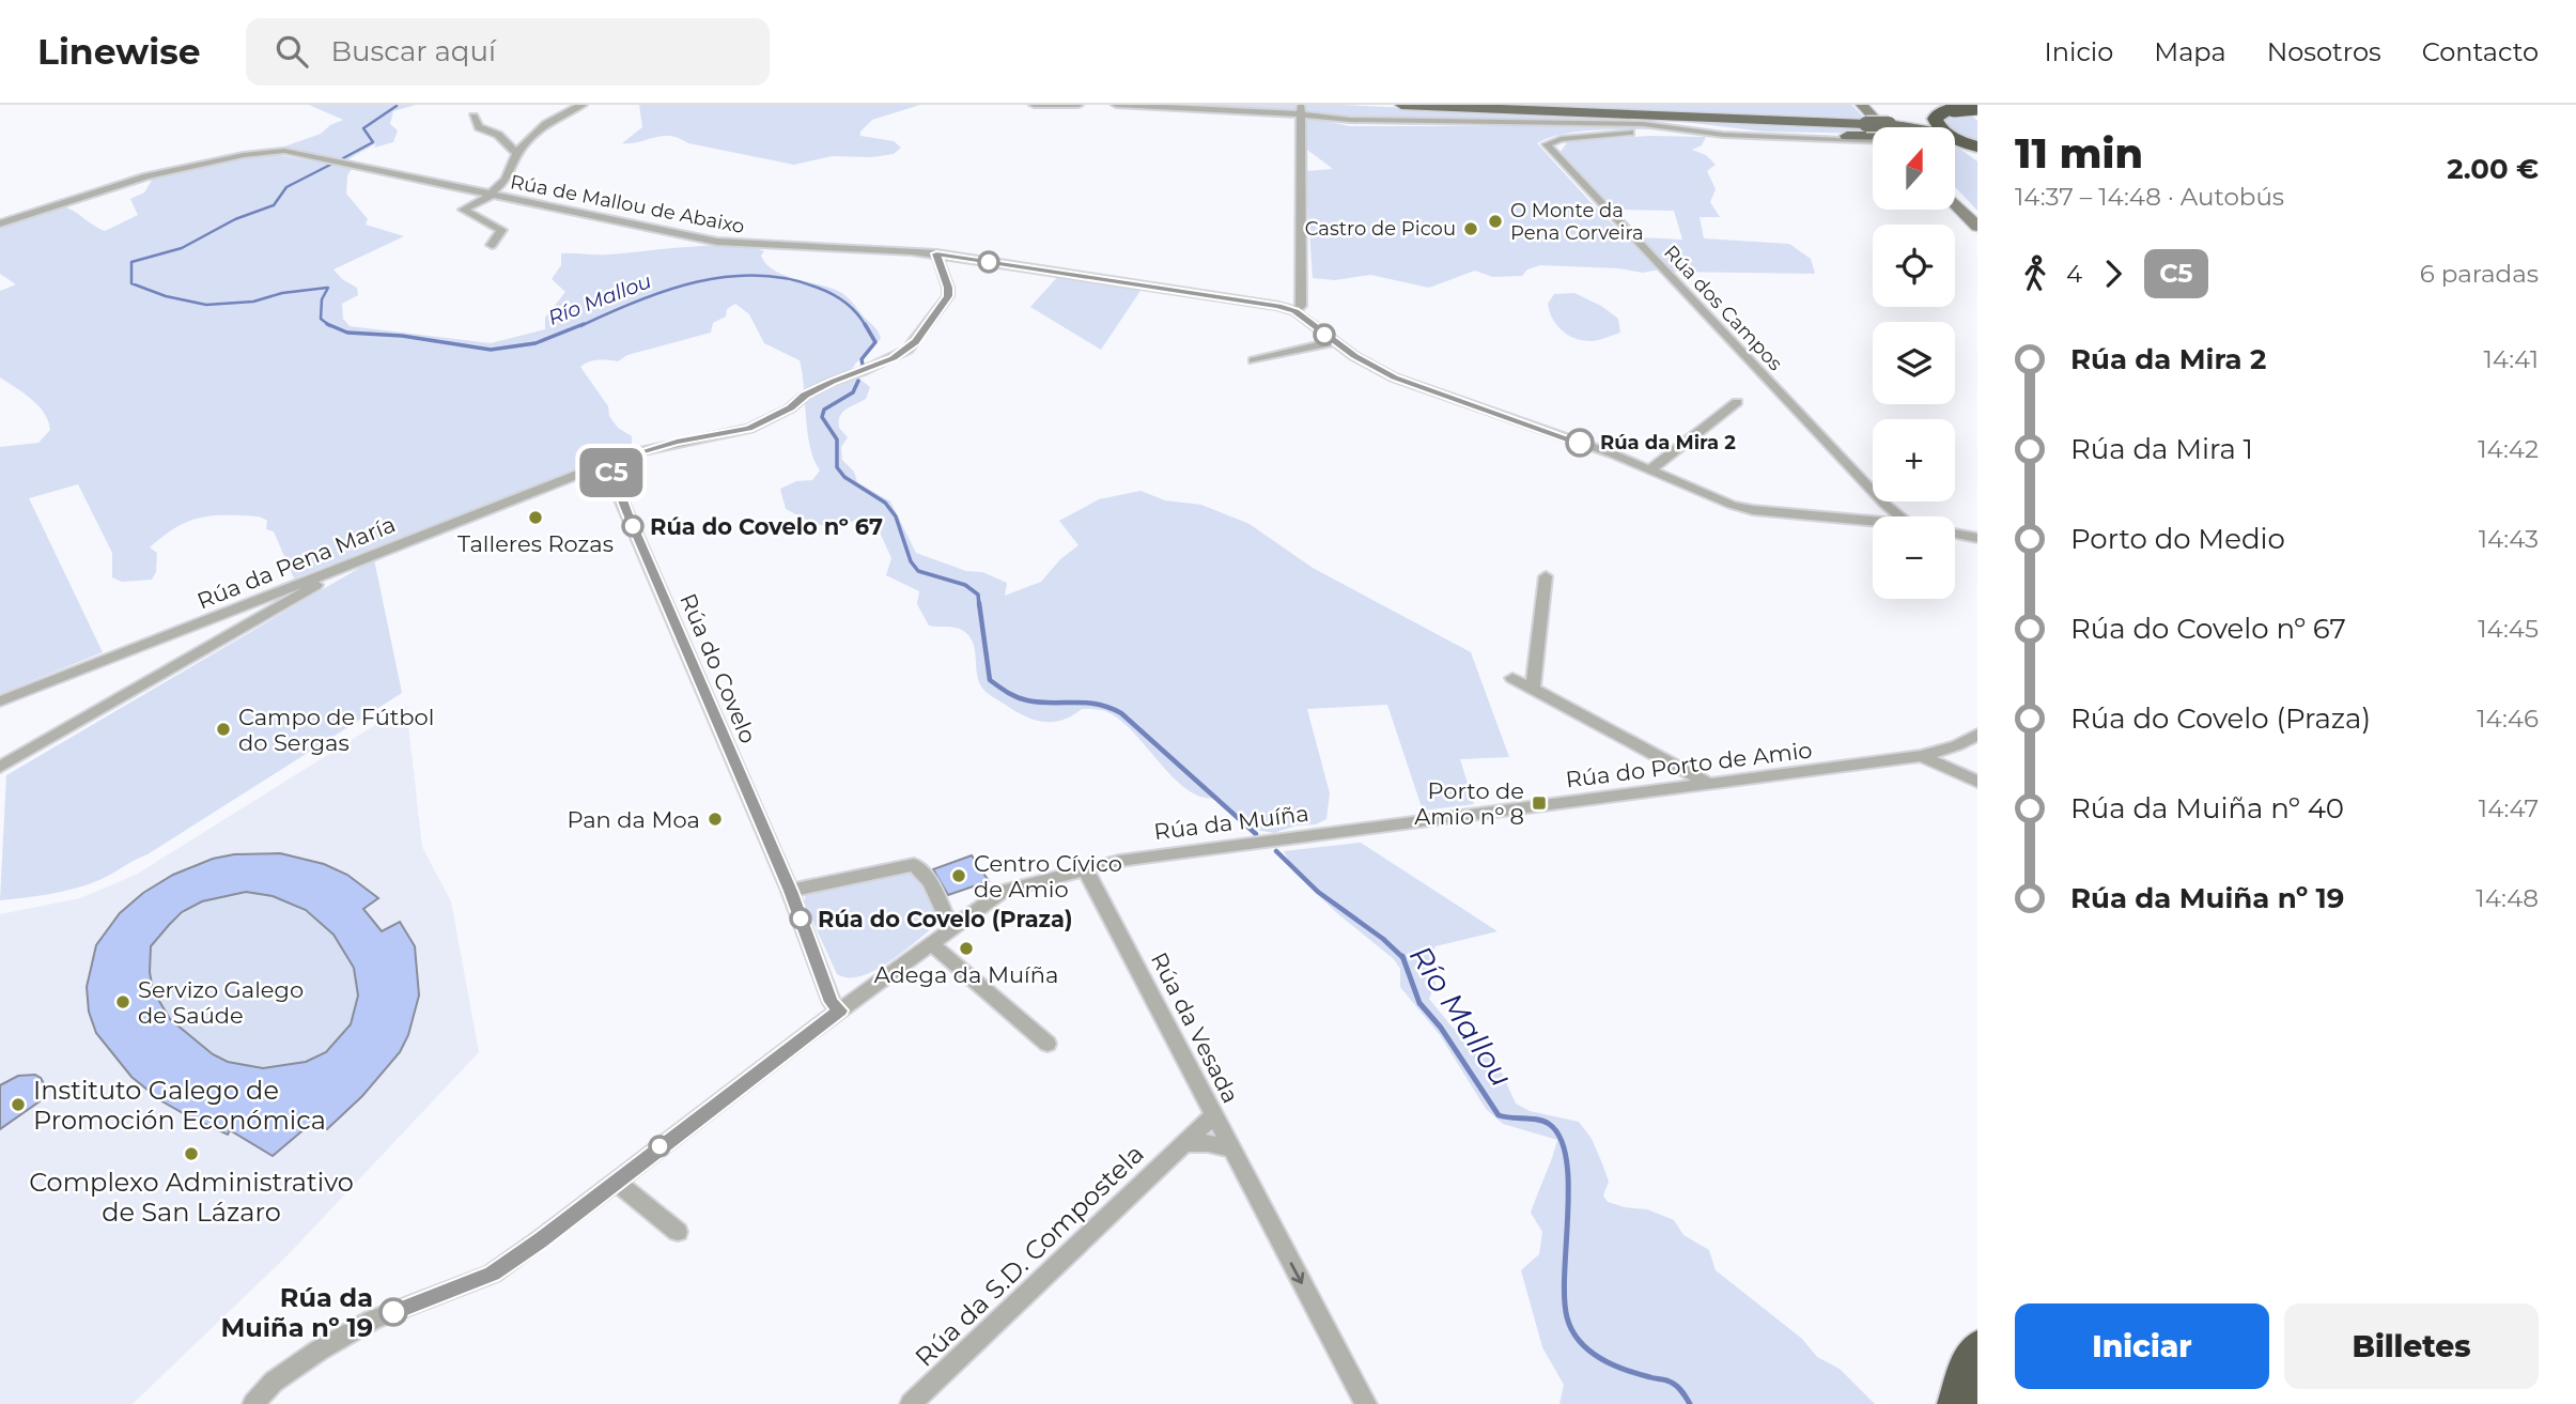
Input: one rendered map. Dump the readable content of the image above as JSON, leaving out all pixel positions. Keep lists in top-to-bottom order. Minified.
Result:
{"streets":{"street":["Rúa de Mallou de Abaixo","Rúa dos Campos","Rúa da Pena María","Rúa do Covelo","Rúa do Porto de Amio","Rúa da Muíña","Rúa da Vesada","Rúa da S.D. Compostela"]},"crossings":[["Rúa de Mallou de Abaixo","Rúa da Pena María"],["Rúa da Pena María","Rúa do Covelo"],["Rúa do Covelo","Rúa da Muíña"],["Rúa do Porto de Amio","Rúa da Muíña"],["Rúa da Muíña","Rúa da Vesada"],["Rúa da Vesada","Rúa da S.D. Compostela"]],"one_way":["Rúa da Vesada"],"water":["Río Mallou"],"places":{"other":["O Monte da Pena Corveira","Castro de Picou","Rúa da Mira 2","Talleres Rozas","Rúa do Covelo nº 67","Campo de Fútbol do Sergas","Pan da Moa","Centro Cívico de Amio","Rúa do Covelo (Praza)","Adega da Muíña","Servizo Galego de Saúde","Instituto Galego de Promoción Económica","Complexo Administrativo de San Lázaro","Rúa da Muiña nº 19"],"transit":["Porto de Amio nº 8"]},"lines":["bus line C5"],"north":"top","page":{"header":"Linewise","search":"Buscar aquí","nav":["Inicio","Mapa","Nosotros","Contacto"],"on_map":"C5","heading":["11 min","14:37 – 14:48 · Autobús","2.00 €"],"map_buttons":["+","−"],"legs":["4","C5","6 paradas"],"list":[{"name":"Rúa da Mira 2","value":"14:41"},{"name":"Rúa da Mira 1","value":"14:42"},{"name":"Porto do Medio","value":"14:43"},{"name":"Rúa do Covelo nº 67","value":"14:45"},{"name":"Rúa do Covelo (Praza)","value":"14:46"},{"name":"Rúa da Muiña nº 40","value":"14:47"},{"name":"Rúa da Muiña nº 19","value":"14:48"}],"buttons":["Iniciar","Billetes"]}}
